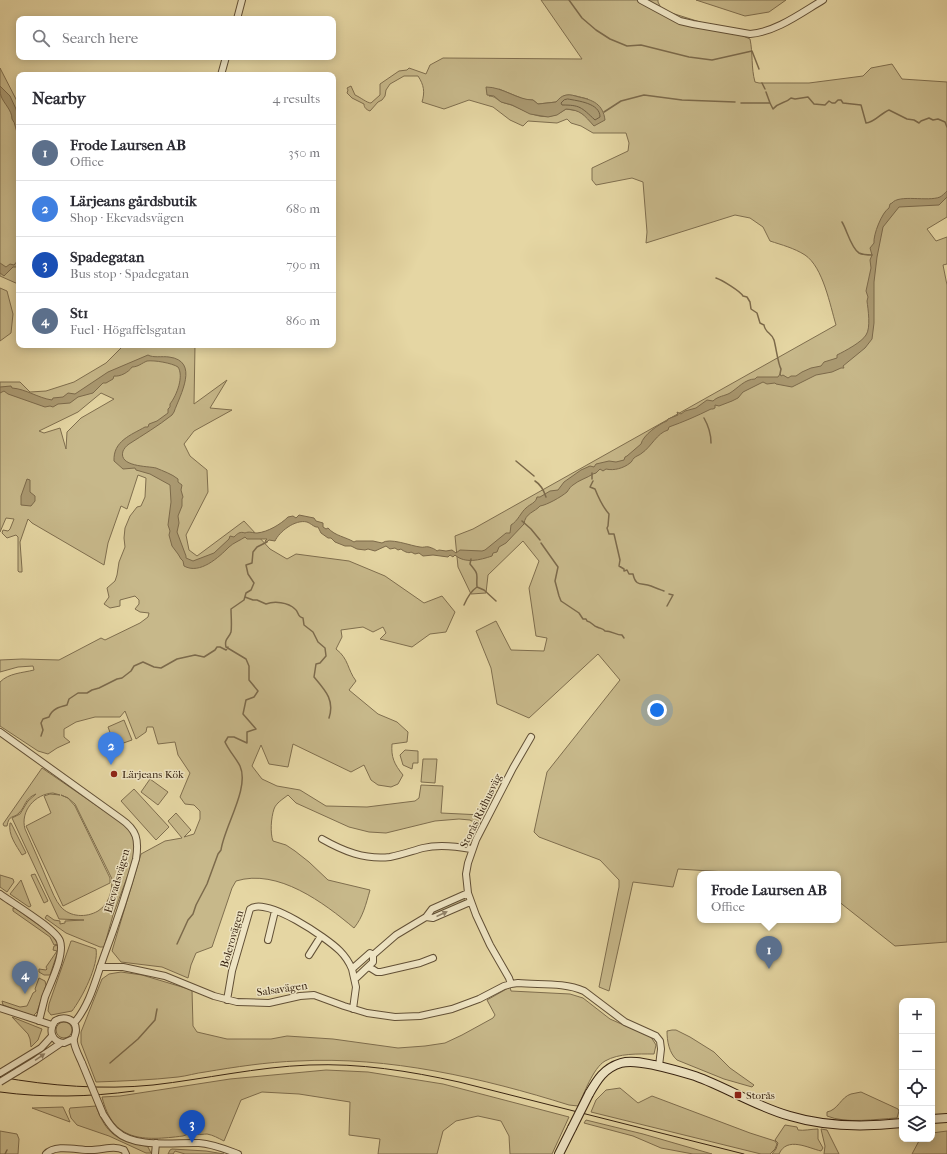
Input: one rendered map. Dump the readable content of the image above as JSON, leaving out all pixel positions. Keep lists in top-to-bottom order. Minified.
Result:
{"streets":{"street":["Storås Ridhusväg","Ekevadsvägen","Bolerovägen","Salsavägen"]},"crossings":[["Storås Ridhusväg","Salsavägen"],["Ekevadsvägen","Salsavägen"],["Bolerovägen","Salsavägen"]],"places":{"other":["Lärjeans Kök"],"transit":["Storås"]},"page":{"search":"Search here","heading":["Nearby","4 results"],"list":[{"mark":"1","name":"Frode Laursen AB","note":"Office","value":"350 m"},{"mark":"2","name":"Lärjeans gårdsbutik","note":"Shop · Ekevadsvägen","value":"680 m"},{"mark":"3","name":"Spadegatan","note":"Bus stop · Spadegatan","value":"790 m"},{"mark":"4","name":"St1","note":"Fuel · Högaffelsgatan","value":"860 m"}],"pins":["2","1","4","3"],"popup":["Frode Laursen AB","Office"],"map_buttons":["+","−"]}}
